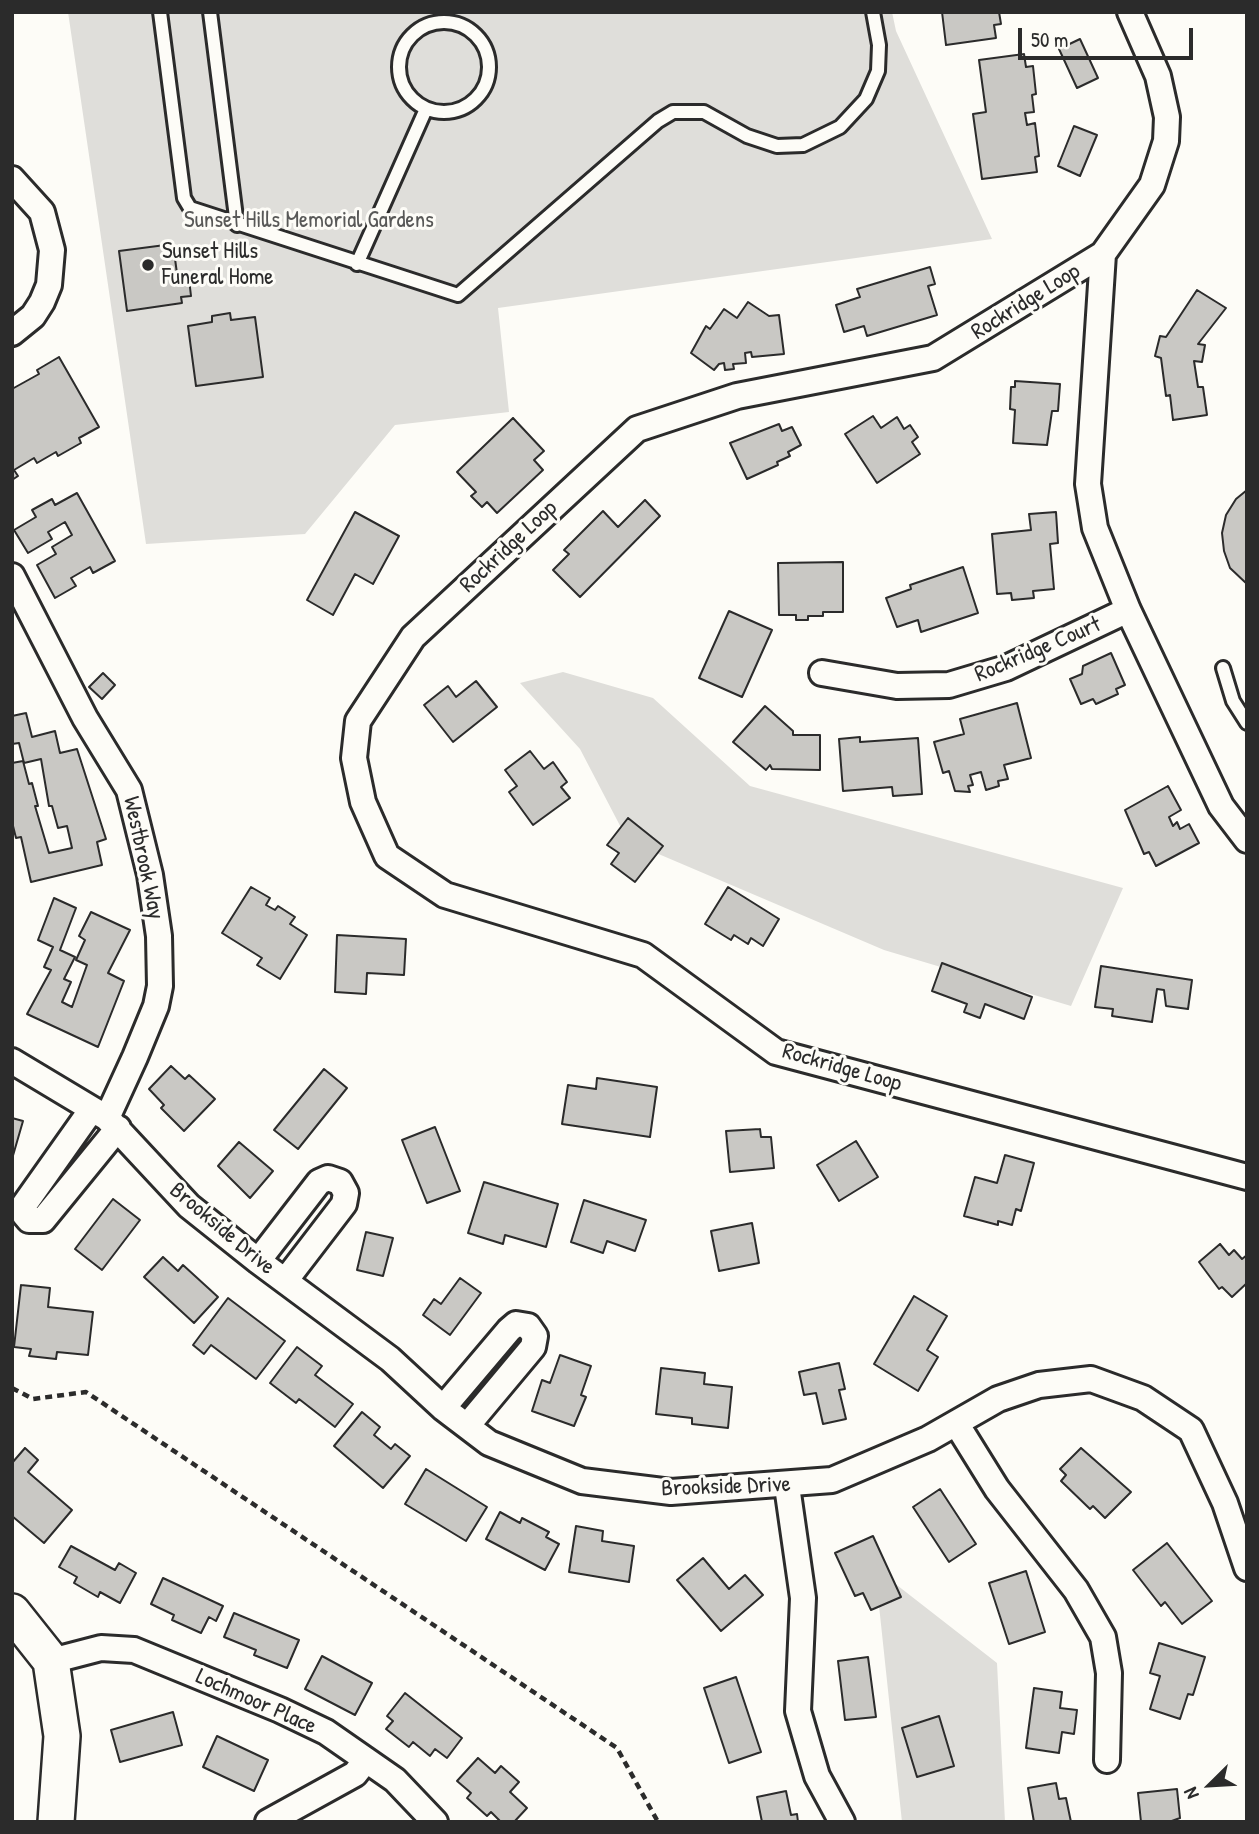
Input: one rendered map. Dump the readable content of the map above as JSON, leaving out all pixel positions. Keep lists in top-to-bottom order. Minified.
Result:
{"streets":{"street":["Rockridge Loop","Rockridge Court","Westbrook Way","Brookside Drive","Lochmoor Place"]},"crossings":[["Rockridge Loop","Rockridge Court"],["Westbrook Way","Brookside Drive"]],"parks":["Sunset Hills Memorial Gardens"],"places":["Sunset Hills Funeral Home"],"scale_bar":"50 m","north":"bottom left"}
